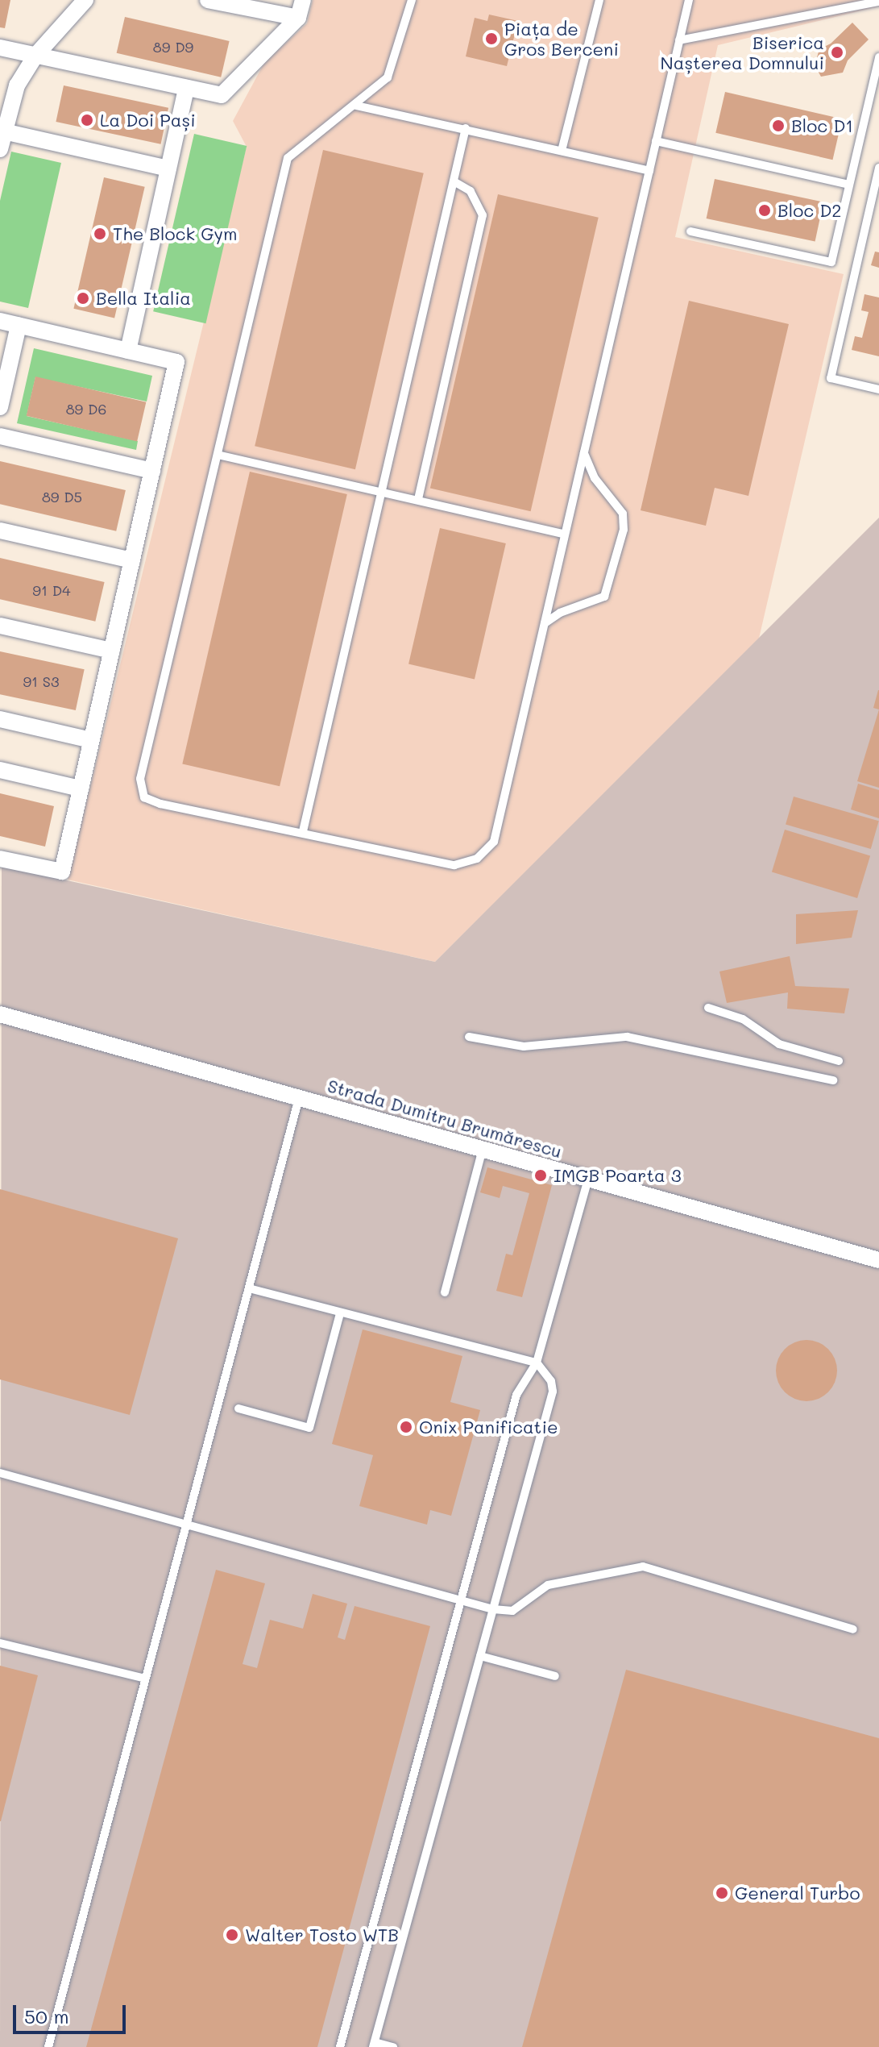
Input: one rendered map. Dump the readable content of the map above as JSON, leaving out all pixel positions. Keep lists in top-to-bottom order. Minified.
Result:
{"streets":{"street":["Strada Dumitru Brumărescu"]},"places":["Piața de Gros Berceni","Biserica Nașterea Domnului","La Doi Pași","Bloc D1","Bloc D2","The Block Gym","Bella Italia","IMGB Poarta 3","Onix Panificatie","General Turbo","Walter Tosto WTB"],"house_numbers":["89 D9","89 D6","89 D5","91 D4","91 S3"],"scale_bar":"50 m"}
